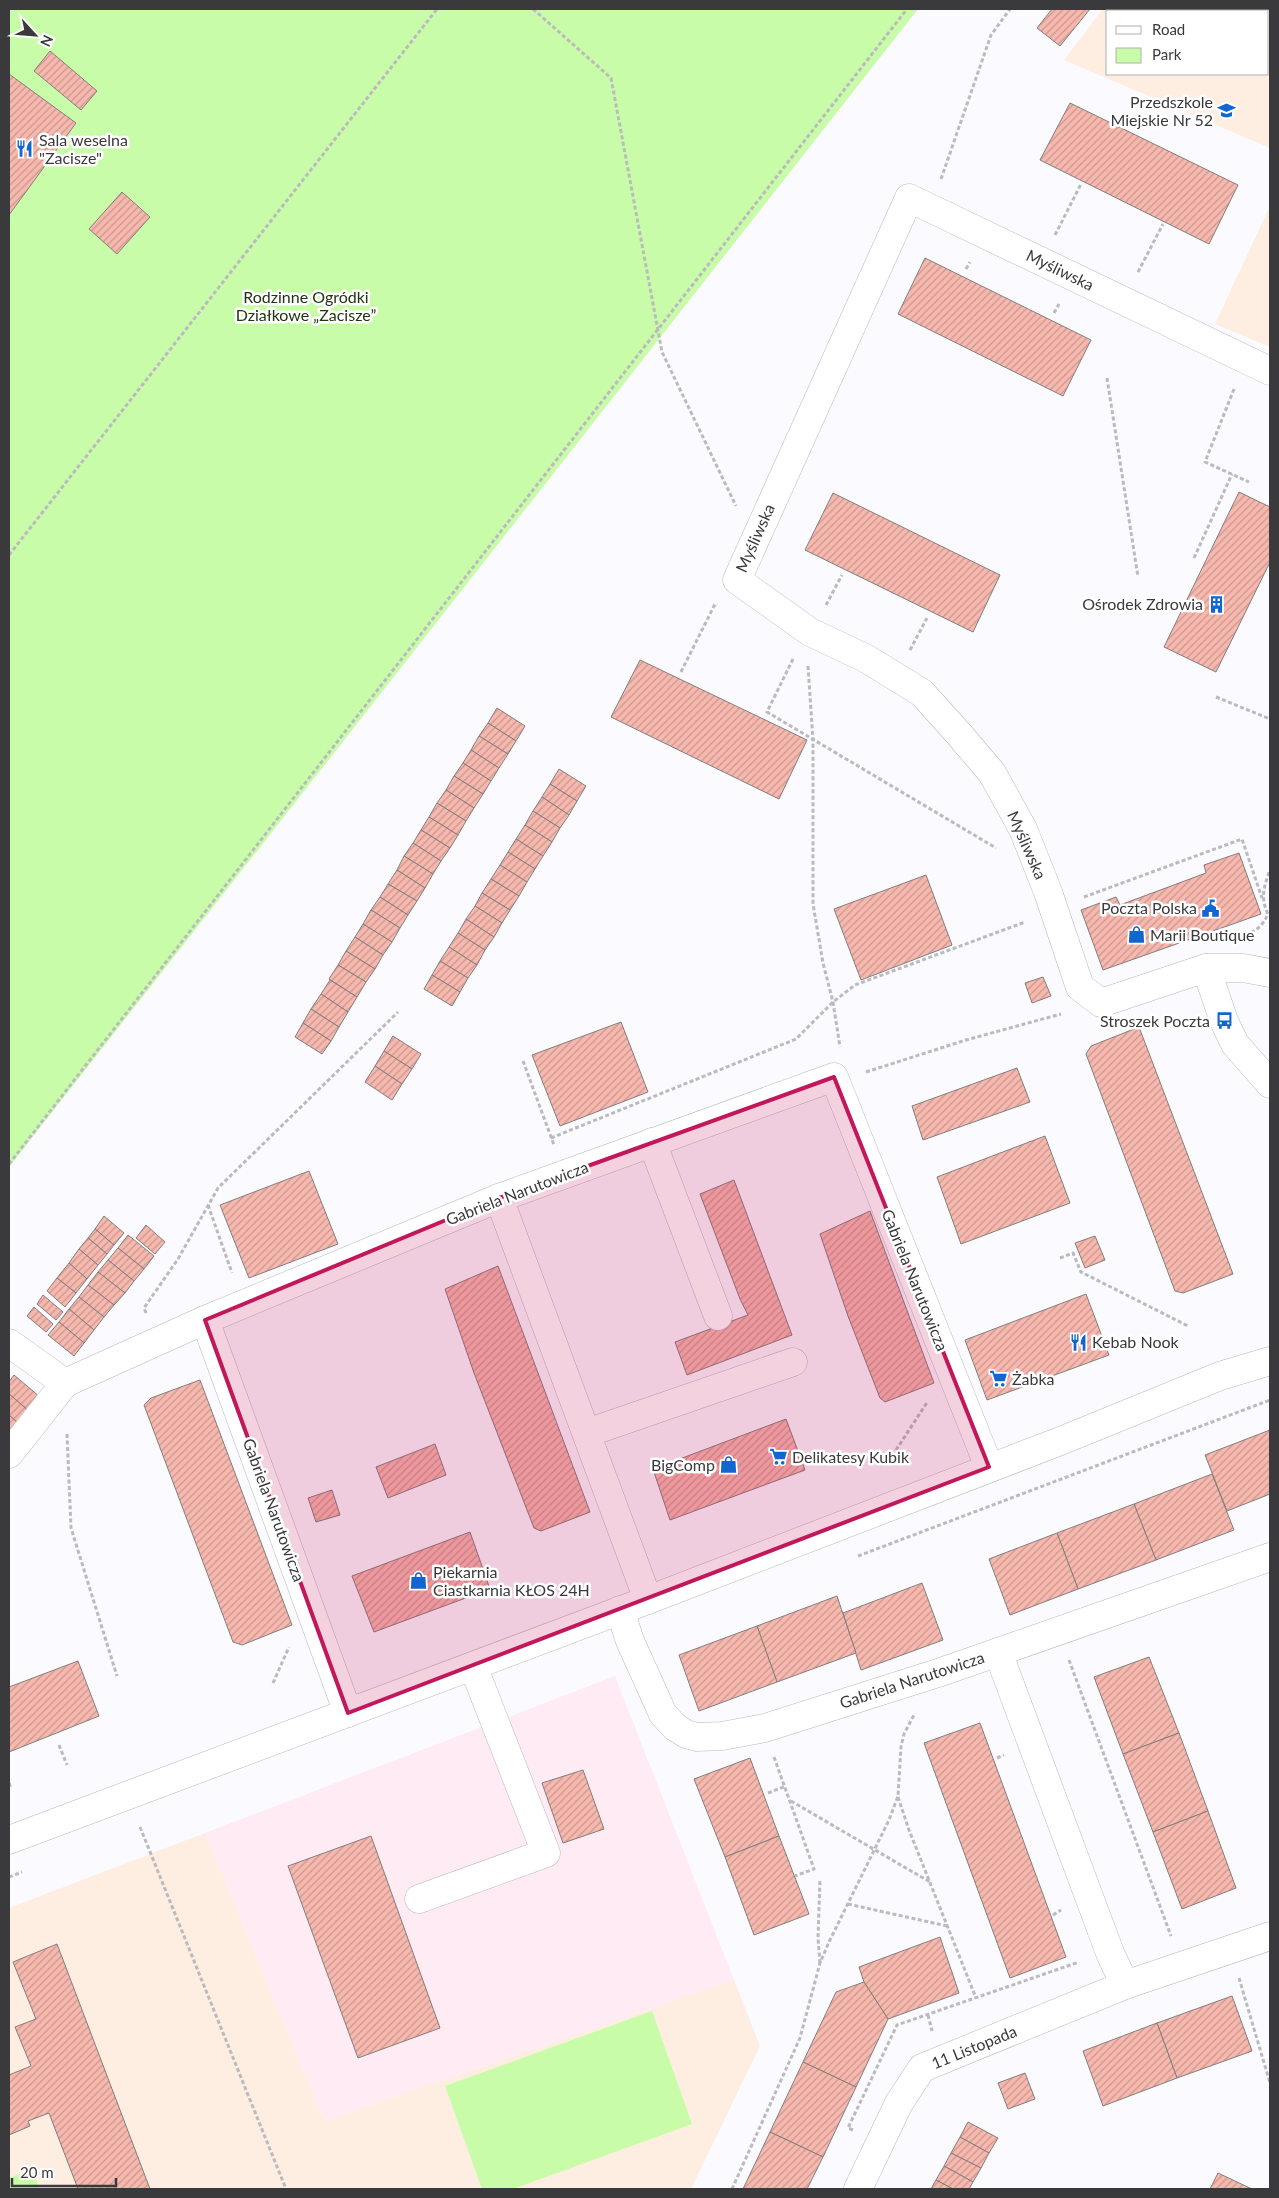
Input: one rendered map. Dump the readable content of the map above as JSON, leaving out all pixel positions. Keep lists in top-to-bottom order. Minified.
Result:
{"streets":{"street":["Myśliwska","Gabriela Narutowicza","11 Listopada"]},"parks":["Rodzinne Ogródki Działkowe „Zacisze”"],"places":{"school or university":["Przedszkole Miejskie Nr 52"],"restaurant":["Sala weselna \"Zacisze\"","Kebab Nook"],"building":["Ośrodek Zdrowia"],"public building":["Poczta Polska"],"shop":["Marii Boutique","BigComp","Piekarnia Ciastkarnia KŁOS 24H"],"bus stop":["Stroszek Poczta"],"supermarket":["Żabka","Delikatesy Kubik"]},"legend":["Road","Park"],"scale_bar":"20 m","north":"bottom right"}
